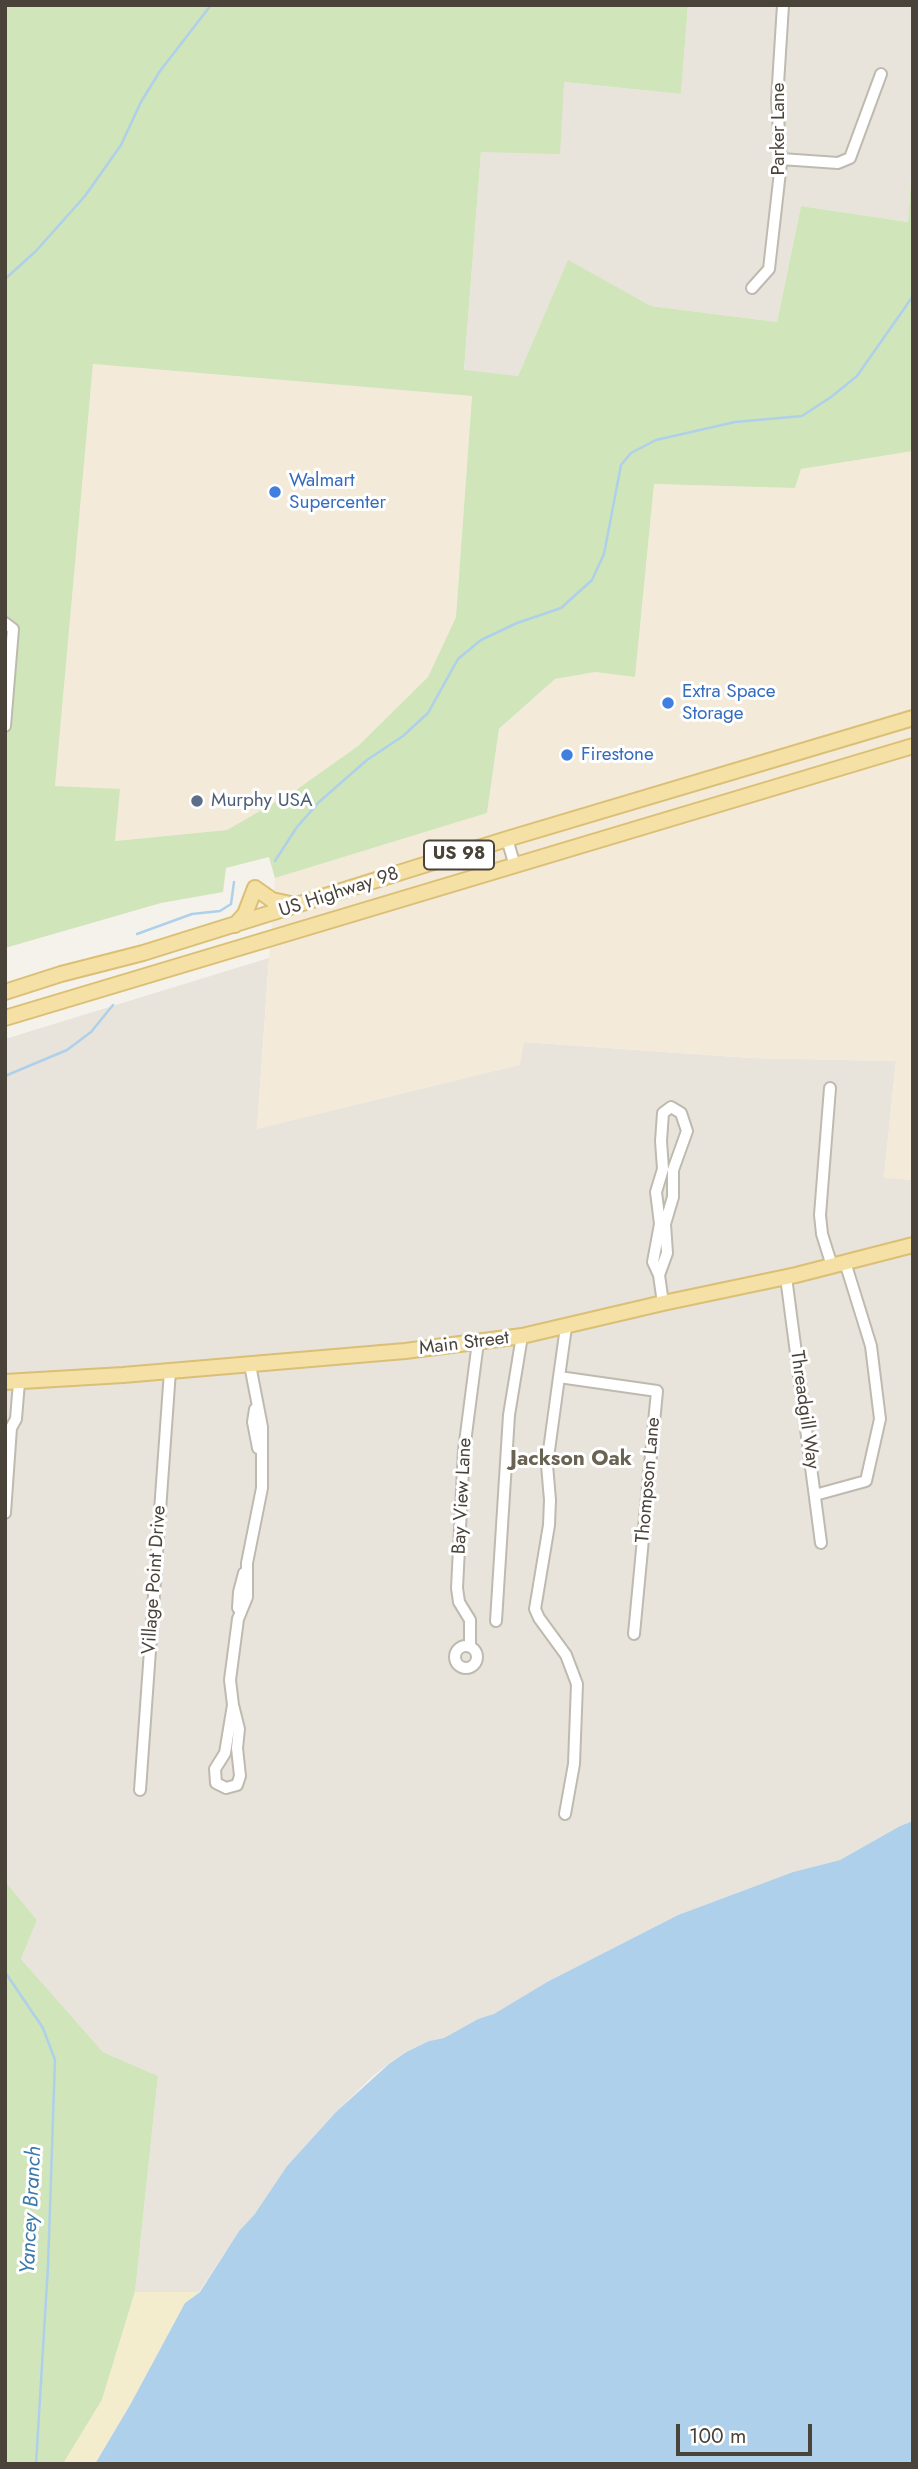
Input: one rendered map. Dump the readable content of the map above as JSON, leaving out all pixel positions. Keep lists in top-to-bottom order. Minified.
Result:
{"streets":{"main road":["US 98","US Highway 98","Main Street"],"street":["Parker Lane","Threadgill Way","Thompson Lane","Bay View Lane","Village Point Drive"]},"crossings":[["Main Street","Threadgill Way"],["Main Street","Bay View Lane"],["Main Street","Village Point Drive"]],"districts":["Jackson Oak"],"water":["Yancey Branch"],"places":["Walmart Supercenter","Extra Space Storage","Firestone","Murphy USA"],"scale_bar":"100 m"}
